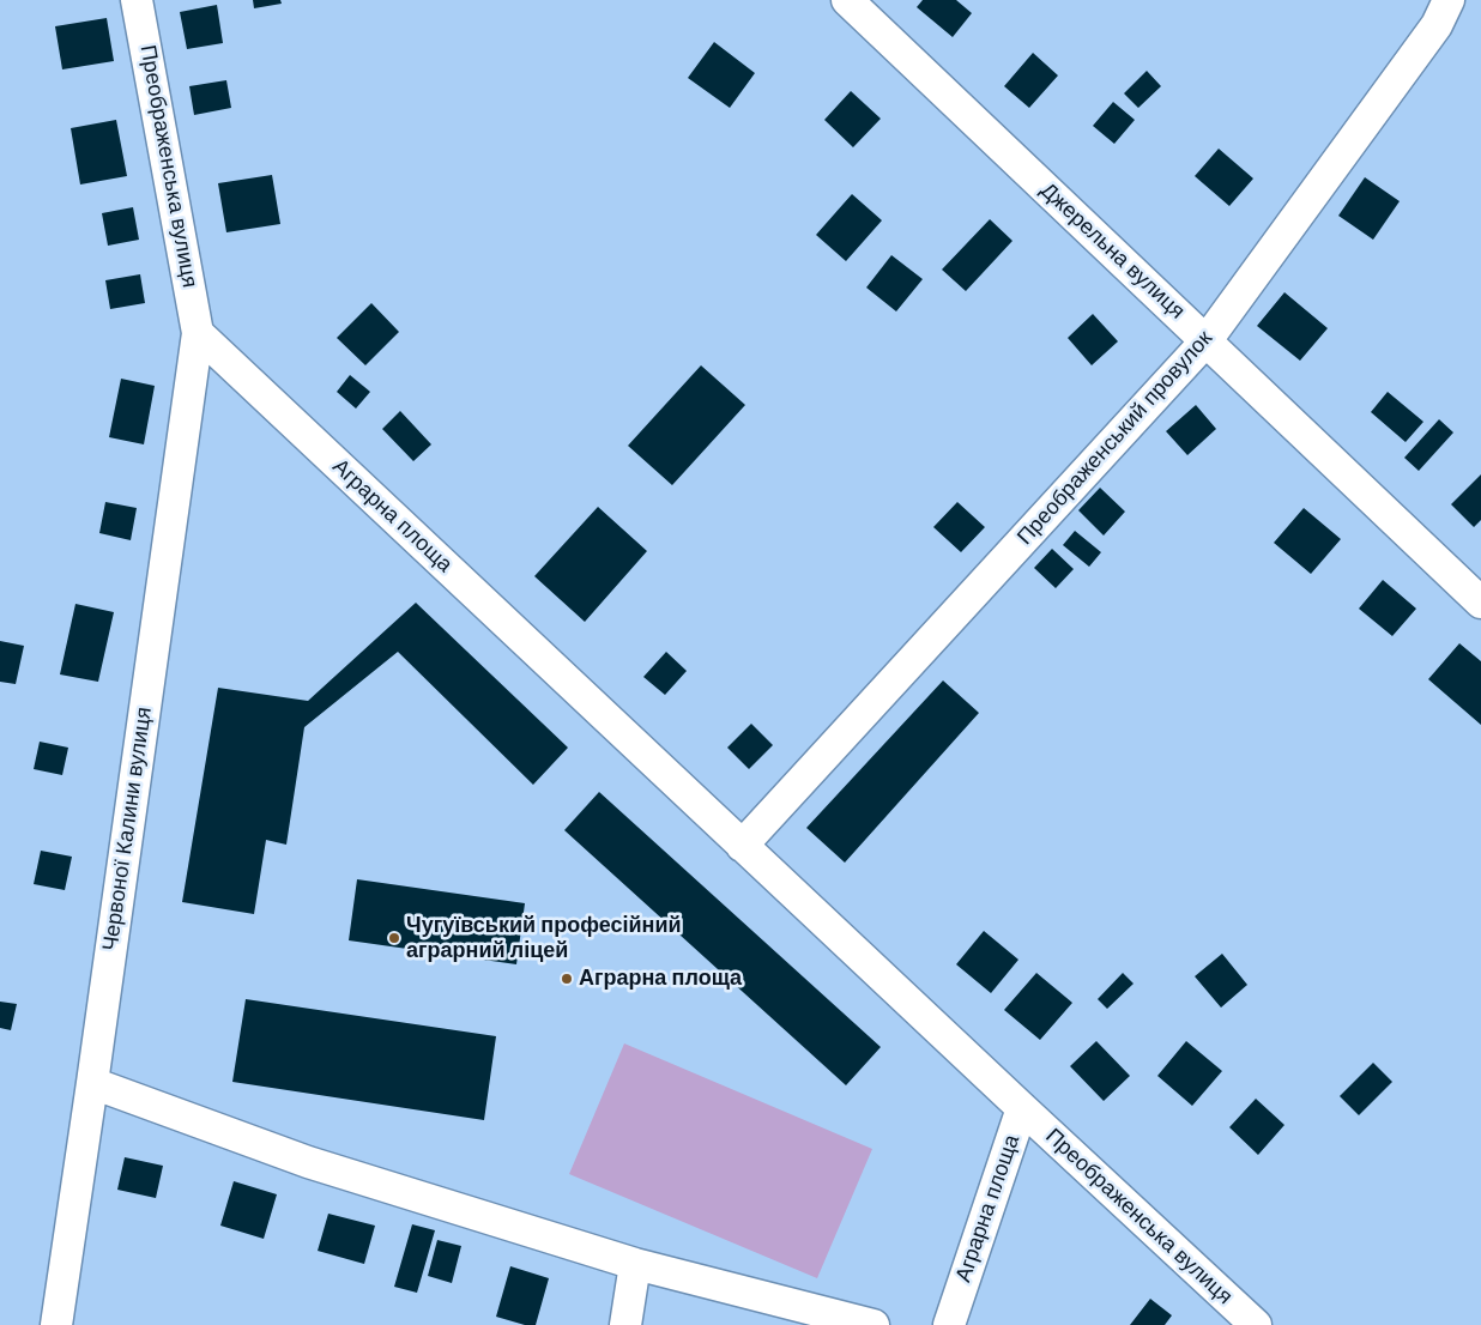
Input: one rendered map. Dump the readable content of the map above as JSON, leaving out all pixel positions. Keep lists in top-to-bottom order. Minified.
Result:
{"streets":{"street":["Преображенська вулиця","Джерельна вулиця","Преображенський провулок","Аграрна площа","Червоної Калини вулиця"]},"crossings":[["Преображенська вулиця","Аграрна площа"],["Преображенська вулиця","Червоної Калини вулиця"],["Джерельна вулиця","Преображенський провулок"],["Преображенський провулок","Аграрна площа"],["Аграрна площа","Червоної Калини вулиця"]],"places":["Чугуївський професійний аграрний ліцей","Аграрна площа"]}
